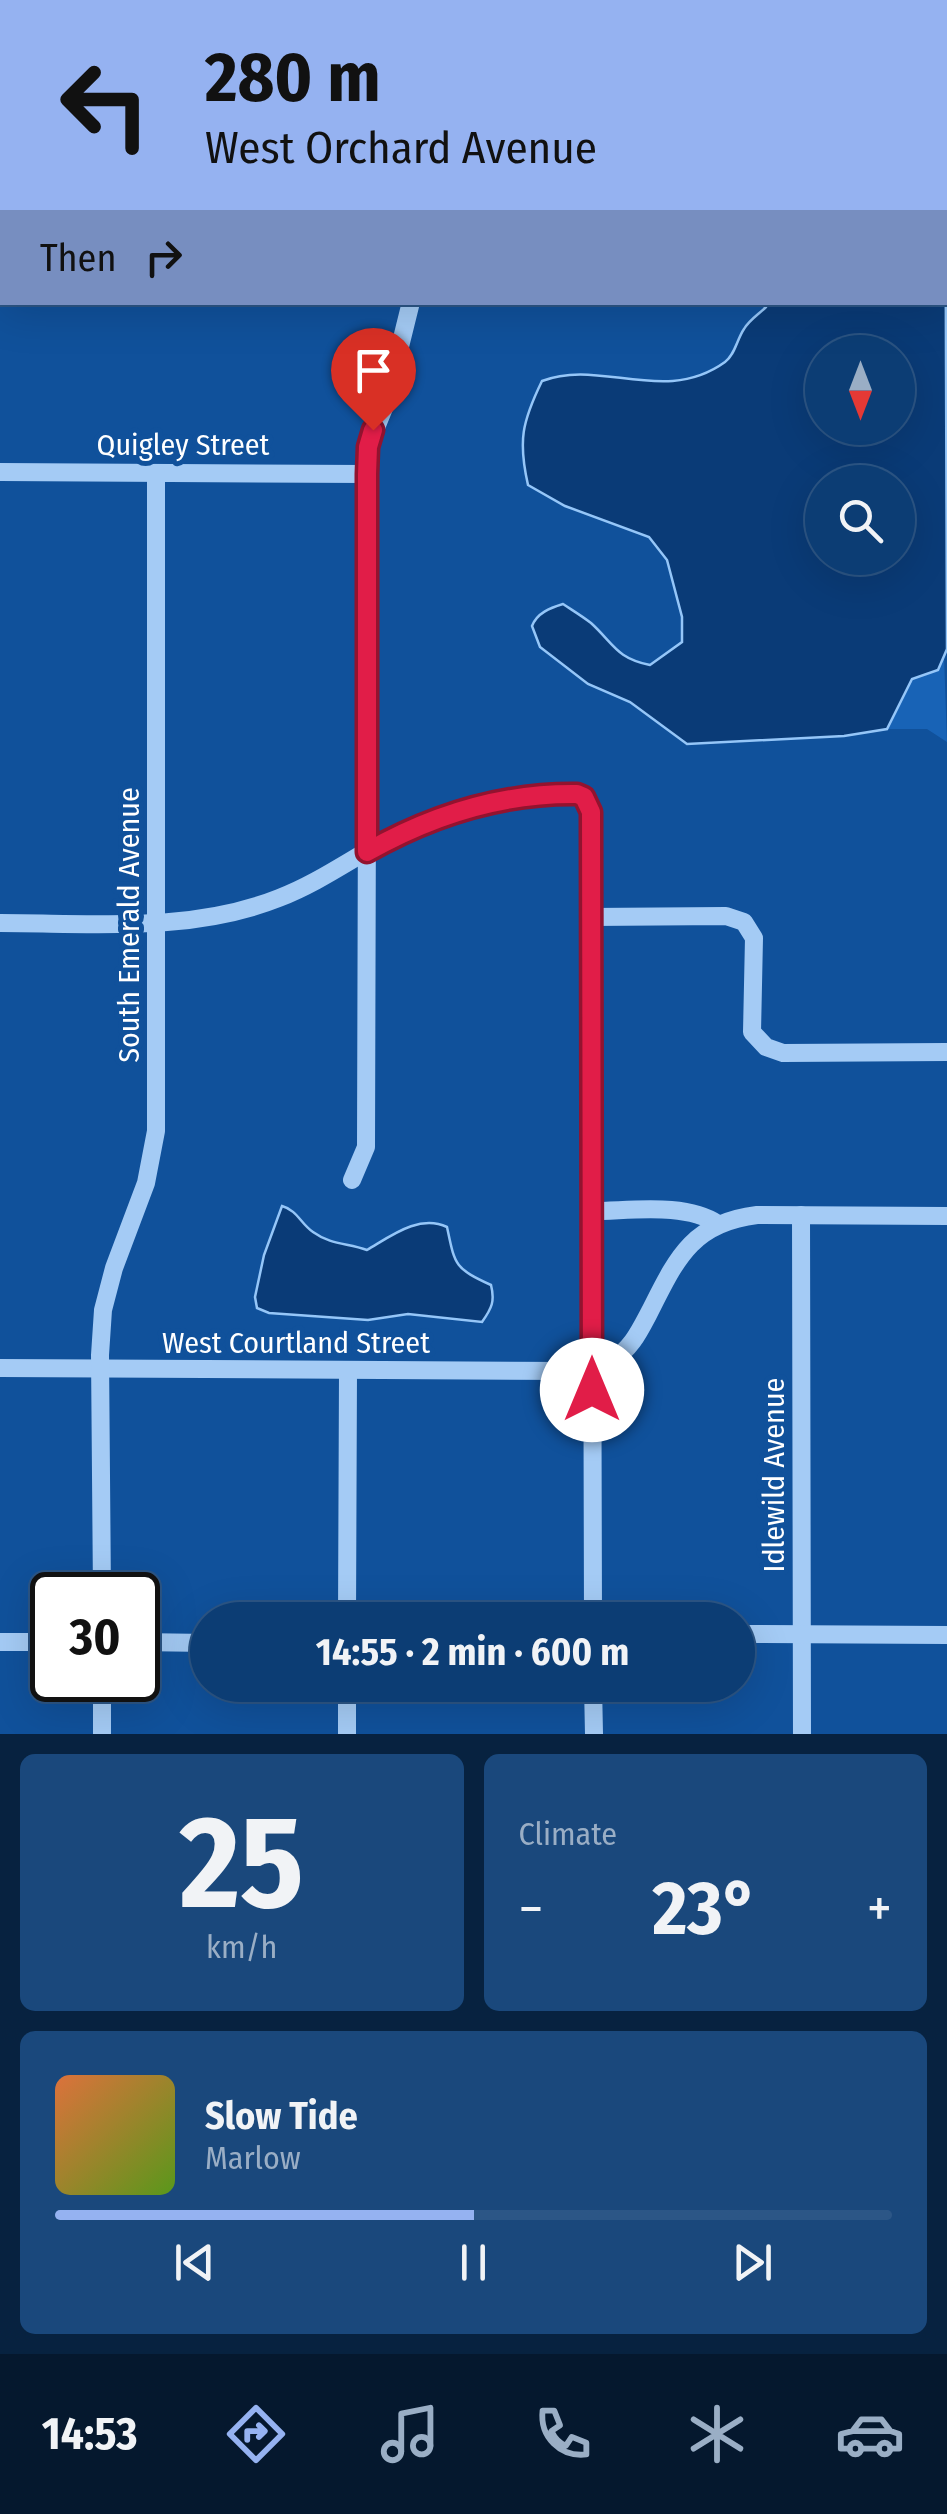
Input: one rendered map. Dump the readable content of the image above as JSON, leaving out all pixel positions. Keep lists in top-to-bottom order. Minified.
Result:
{"streets":{"street":["Quigley Street","South Emerald Avenue","West Courtland Street","Idlewild Avenue"]},"crossings":[["Quigley Street","South Emerald Avenue"],["South Emerald Avenue","West Courtland Street"]],"north":"bottom","page":{"turn":["280 m","West Orchard Avenue"],"then":"Then","limit":"30","trip":"14:55 · 2 min · 600 m","tile":[["25","km/h"],"Climate"],"heat":["−","23°","+"],"song":["Slow Tide","Marlow"],"tabs":"14:53"}}
